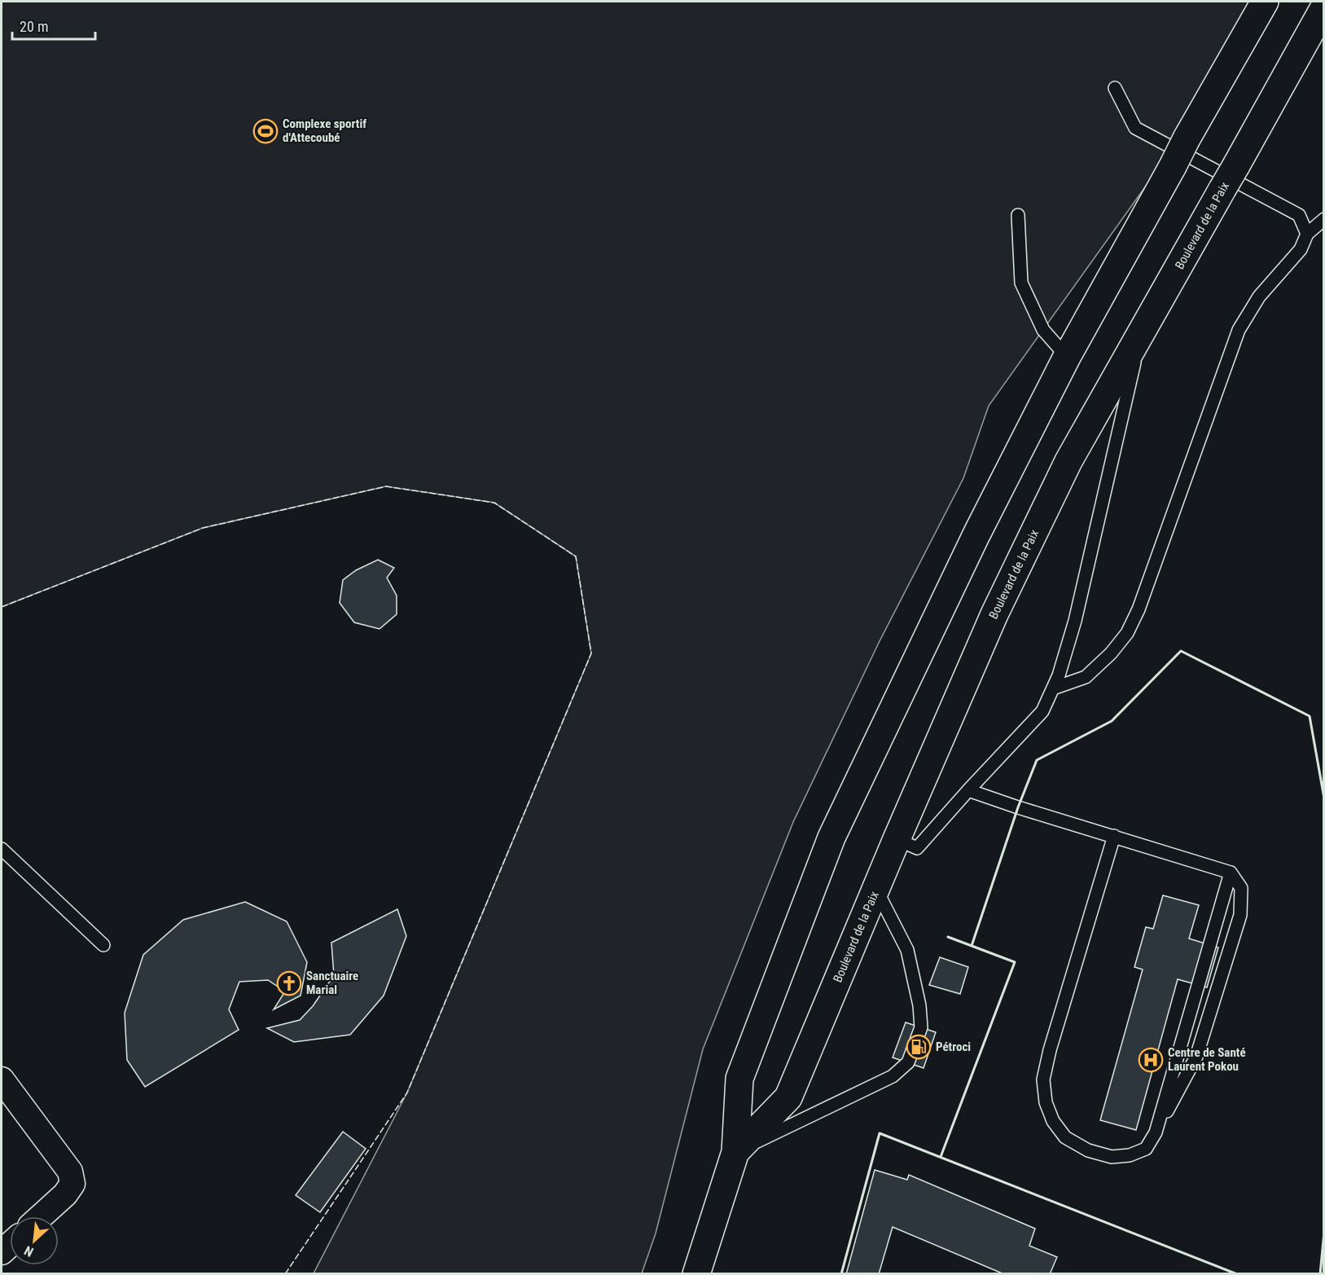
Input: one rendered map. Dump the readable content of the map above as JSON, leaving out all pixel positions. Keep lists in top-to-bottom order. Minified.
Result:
{"streets":{"main road":["Boulevard de la Paix"]},"places":{"sports":["Complexe sportif d'Attecoubé"],"church":["Sanctuaire Marial"],"fuel station":["Pétroci"],"hospital":["Centre de Santé Laurent Pokou"]},"scale_bar":"20 m","north":"bottom left"}
